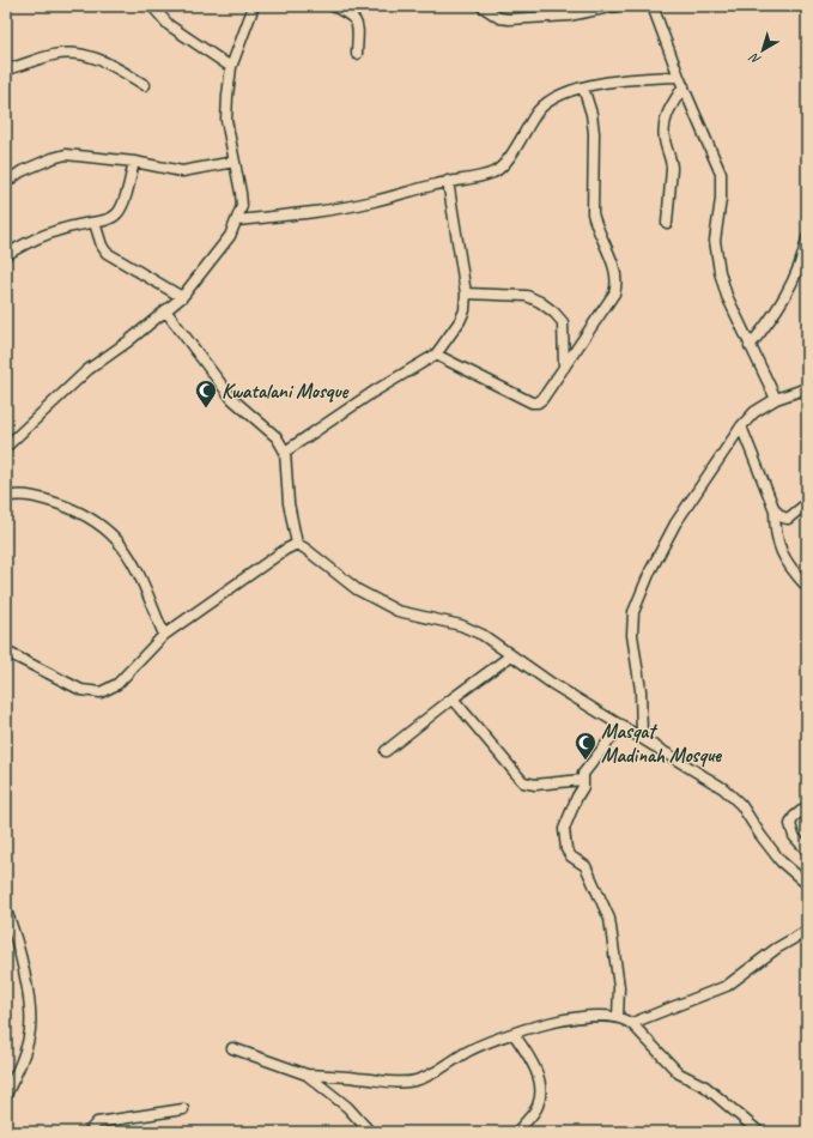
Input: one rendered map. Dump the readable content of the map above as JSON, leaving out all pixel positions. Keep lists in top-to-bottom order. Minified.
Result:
{"places":{"mosque":["Kwatalani Mosque","Masqat Madinah Mosque"]},"north":"bottom left"}
